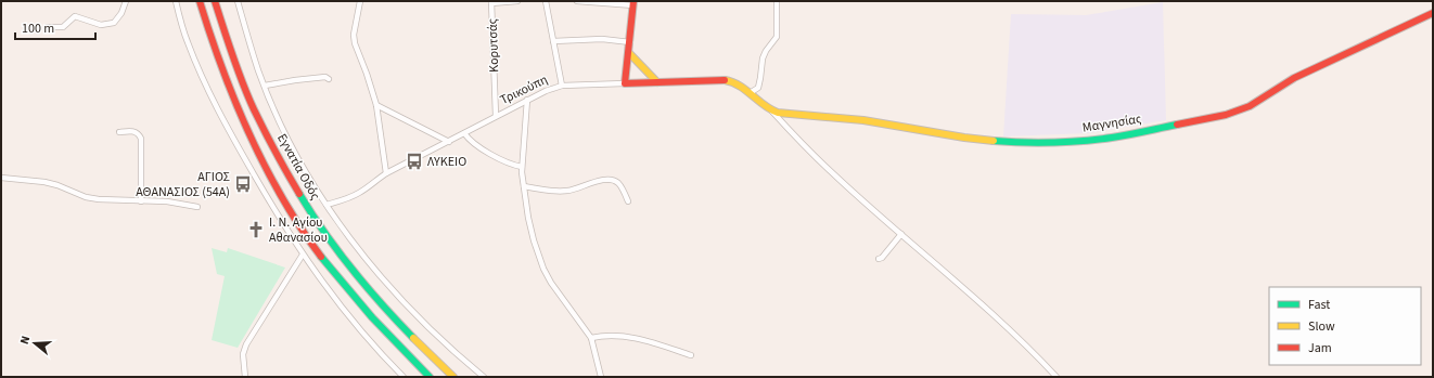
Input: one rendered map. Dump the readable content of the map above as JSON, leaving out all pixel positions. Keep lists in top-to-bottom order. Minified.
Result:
{"streets":{"main road":["Τρικούπη","Μαγνησίας","Εγνατία Οδός"],"street":["Κορυτσάς"]},"crossings":[["Κορυτσάς","Τρικούπη"],["Τρικούπη","Μαγνησίας"]],"places":{"bus stop":["ΛΥΚΕΙΟ","ΑΓΙΟΣ ΑΘΑΝΑΣΙΟΣ (54Α)"],"church":["Ι. Ν. Αγίου Αθανασίου"]},"legend":["Fast","Slow","Jam"],"scale_bar":"100 m","north":"left"}
